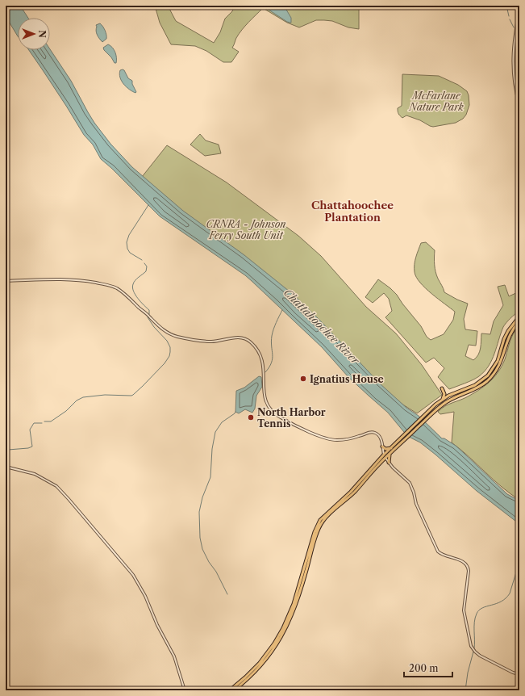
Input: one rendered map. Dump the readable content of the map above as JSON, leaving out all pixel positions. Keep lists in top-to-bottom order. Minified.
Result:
{"districts":["Chattahoochee Plantation"],"water":["Chattahoochee River"],"parks":["McFarlane Nature Park","CRNRA - Johnson Ferry South Unit"],"places":["Ignatius House","North Harbor Tennis"],"scale_bar":"200 m","north":"right"}
